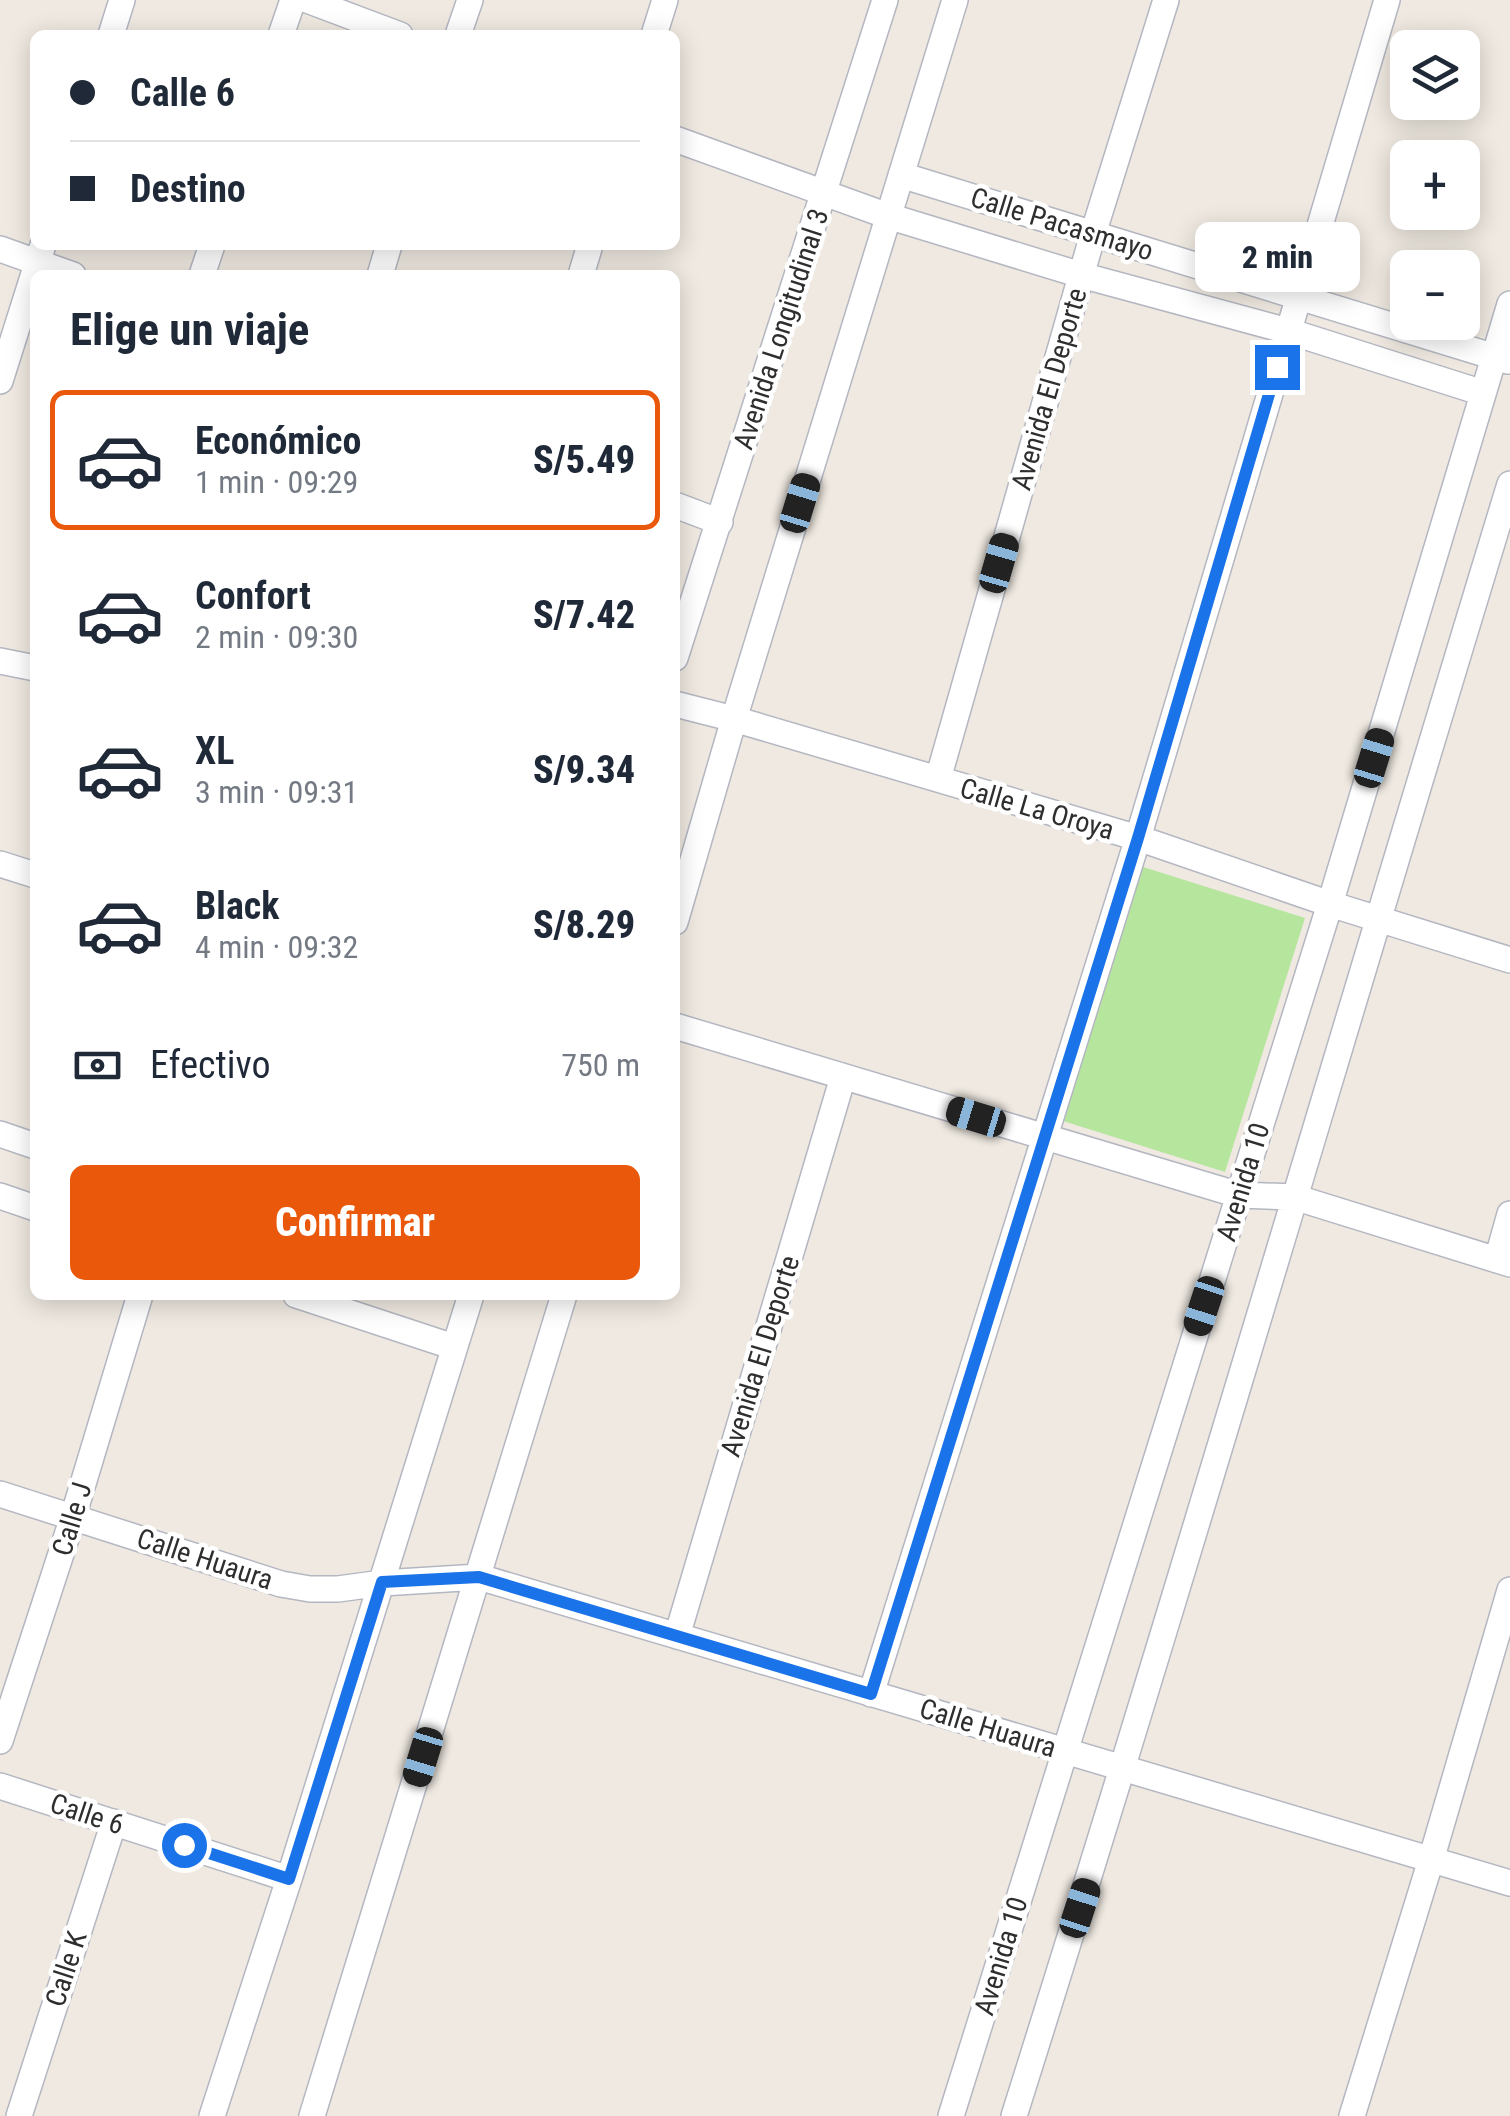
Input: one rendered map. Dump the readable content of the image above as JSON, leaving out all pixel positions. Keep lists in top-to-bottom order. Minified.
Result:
{"streets":{"street":["Calle Pacasmayo","Avenida Longitudinal 3","Avenida El Deporte","Calle La Oroya","Avenida 10","Calle J","Calle Huaura","Calle 6","Calle K"]},"crossings":[["Calle Pacasmayo","Avenida El Deporte"],["Calle Pacasmayo","Avenida 10"],["Avenida El Deporte","Calle La Oroya"],["Avenida El Deporte","Calle Huaura"],["Calle La Oroya","Avenida 10"],["Avenida 10","Calle Huaura"],["Calle J","Calle Huaura"],["Calle 6","Calle K"]],"page":{"map_buttons":["+","−"],"banner":["Calle 6","Destino"],"bubble":"2 min","heading":"Elige un viaje","list":[{"name":"Económico","note":"1 min · 09:29","value":"S/5.49"},{"name":"Confort","note":"2 min · 09:30","value":"S/7.42"},{"name":"XL","note":"3 min · 09:31","value":"S/9.34"},{"name":"Black","note":"4 min · 09:32","value":"S/8.29"}],"pay":["Efectivo","750 m"],"buttons":"Confirmar"}}
